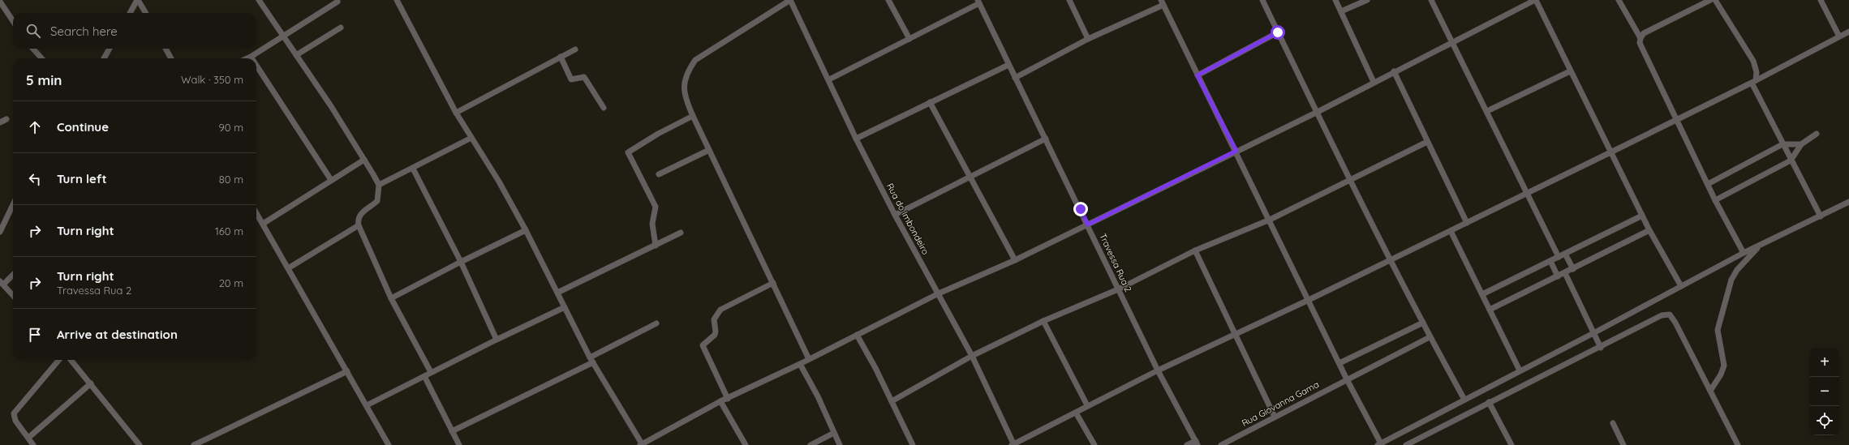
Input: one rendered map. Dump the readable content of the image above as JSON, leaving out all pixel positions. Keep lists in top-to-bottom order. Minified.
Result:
{"streets":{"street":["Rua do Imbondeiro","Travessa Rua 2","Rua Giovanna Gama"]},"page":{"search":"Search here","heading":["5 min","Walk · 350 m"],"list":[["Continue","90 m"],["Turn left","80 m"],["Turn right","160 m"],["Turn right","Travessa Rua 2","20 m"],"Arrive at destination"],"map_buttons":["+","−"]}}
